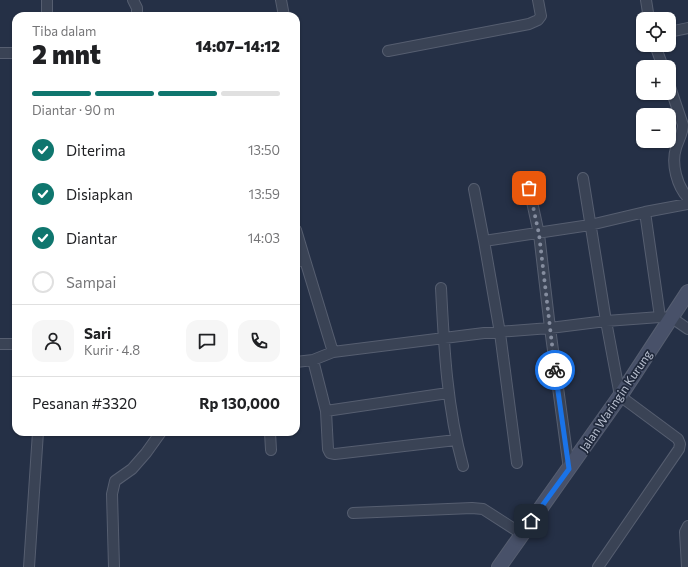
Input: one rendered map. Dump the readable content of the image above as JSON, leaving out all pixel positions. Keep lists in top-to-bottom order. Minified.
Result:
{"streets":{"street":["Jalan Waringin Kurung"]},"page":{"map_buttons":["+","−"],"heading":["2 mnt","Tiba dalam","14:07–14:12"],"panel":["Sari","Kurir · 4.8","Pesanan #3320","Rp 130,000"],"bar":"Diantar · 90 m","list":[["Diterima","13:50"],["Disiapkan","13:59"],["Diantar","14:03"],"Sampai"]}}
